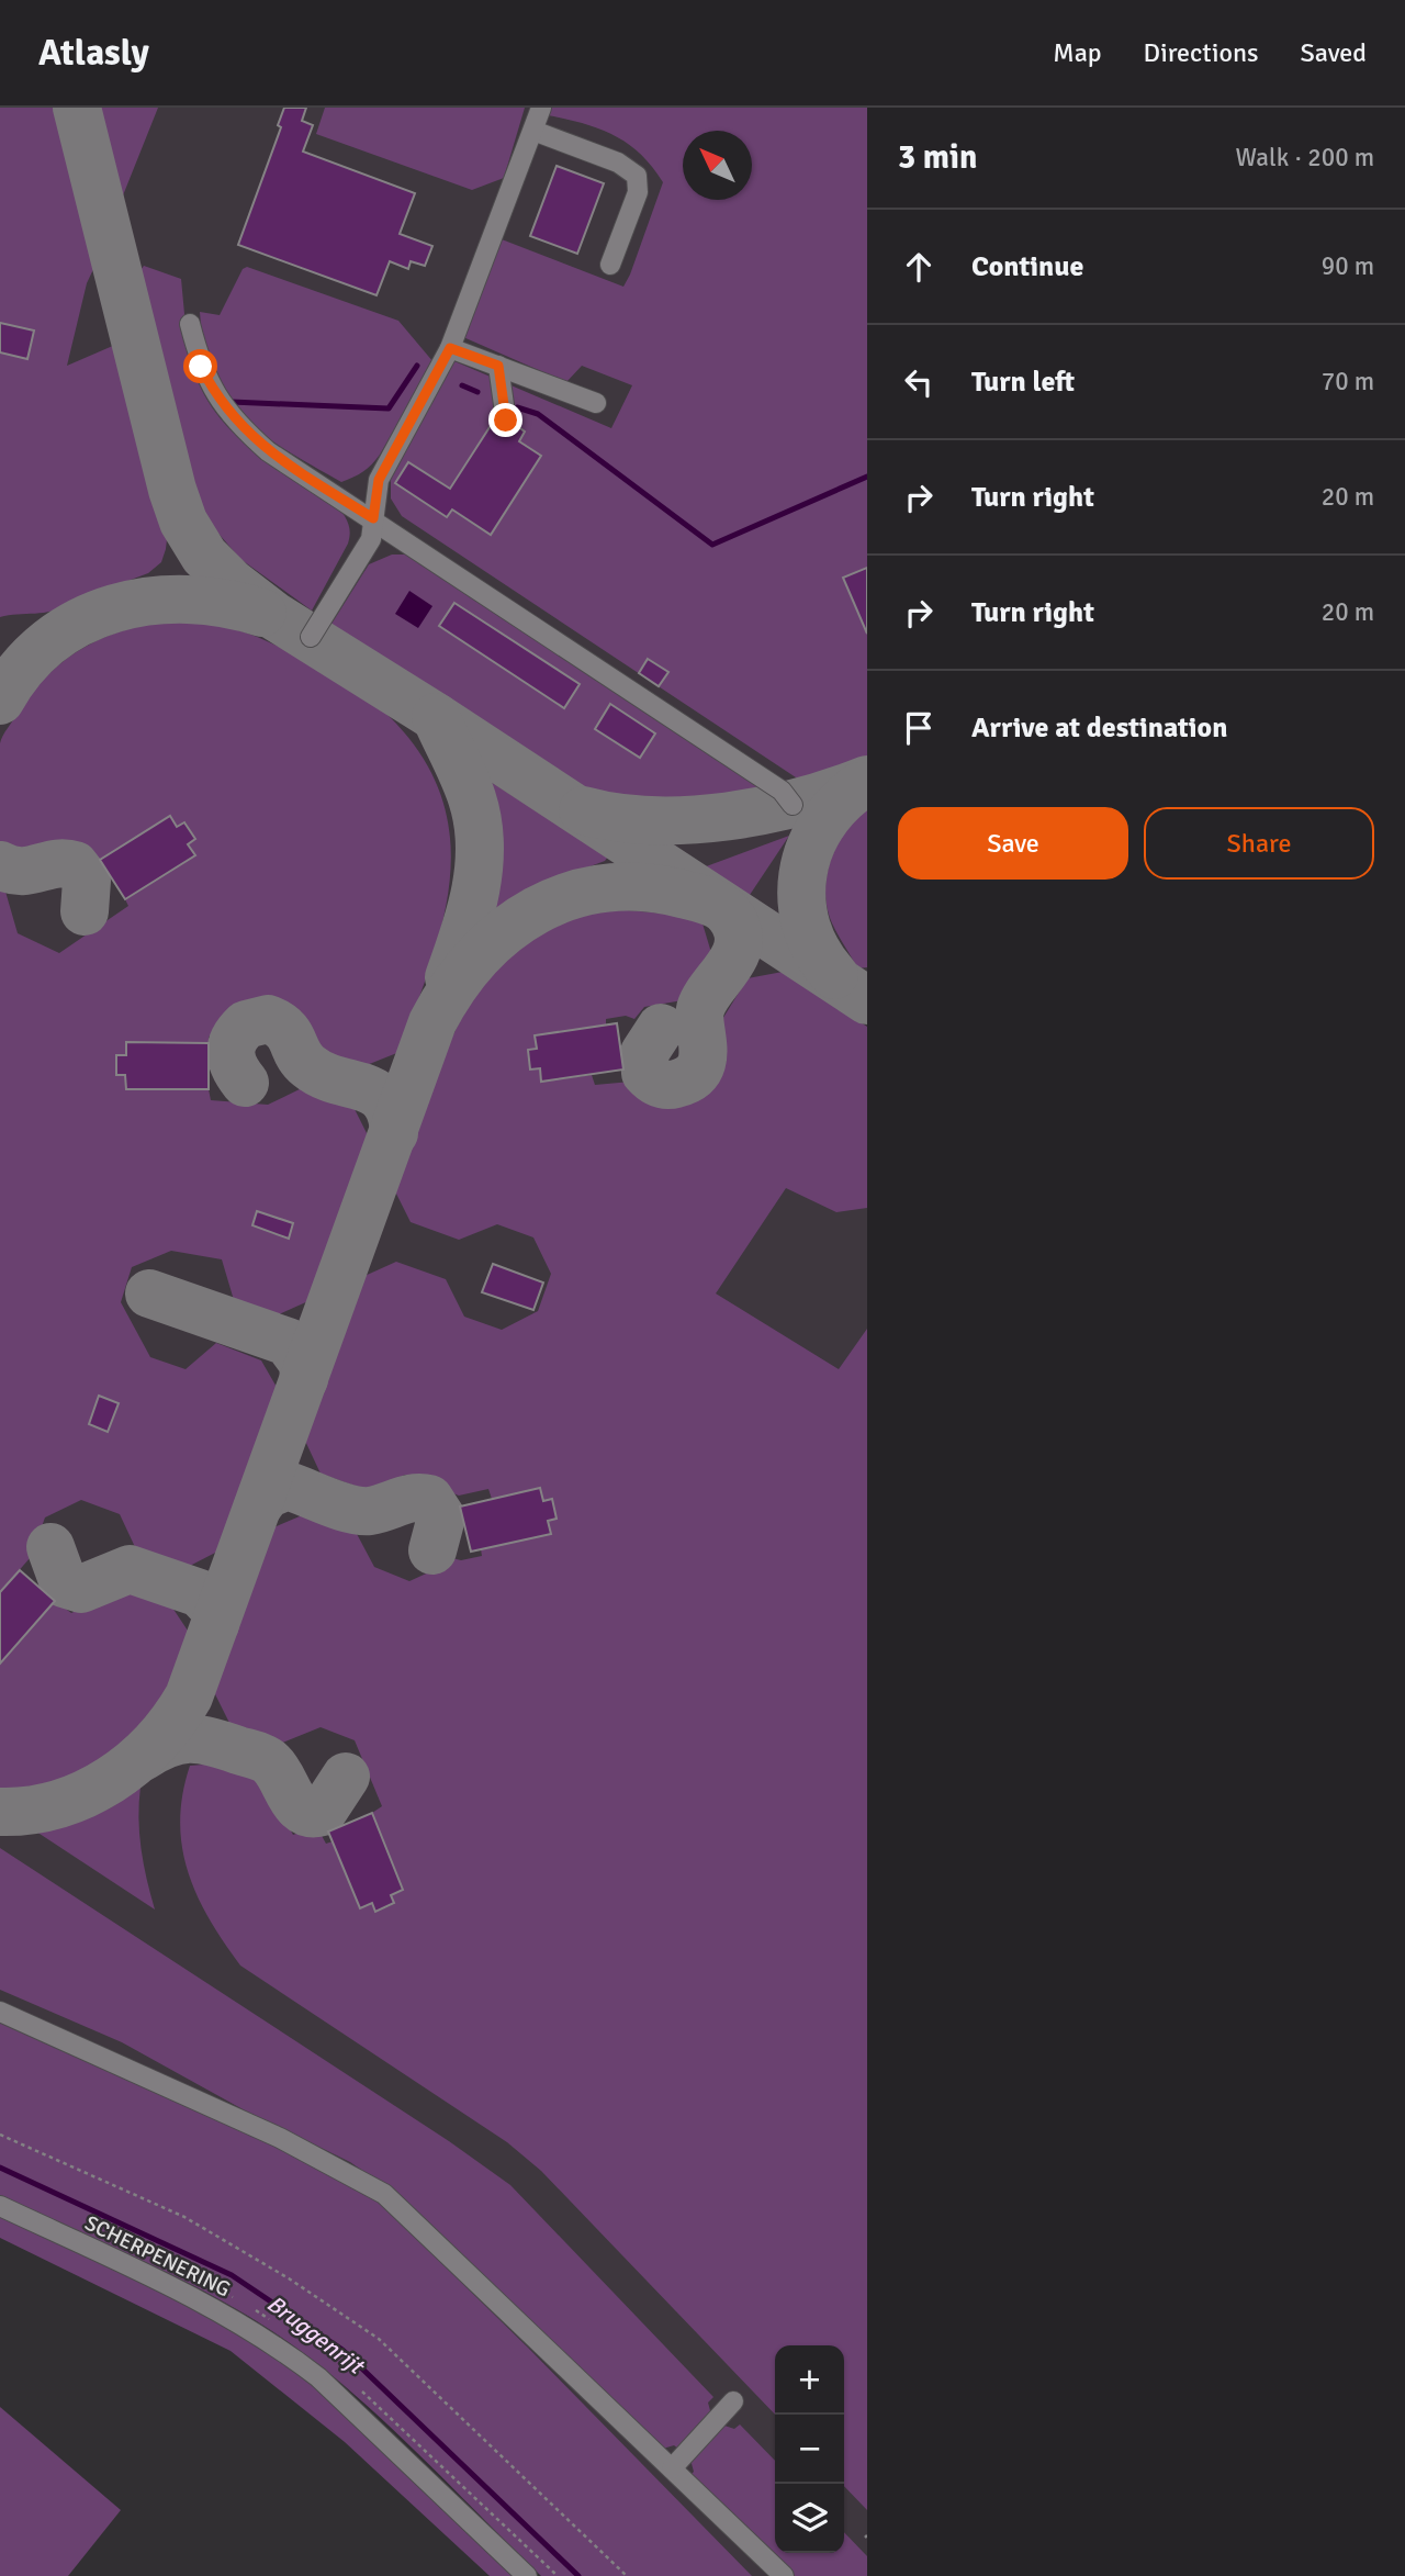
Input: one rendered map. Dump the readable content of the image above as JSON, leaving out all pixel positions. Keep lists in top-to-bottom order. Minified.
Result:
{"streets":{"street":["SCHERPENERING"]},"water":["Bruggenrijt"],"north":"top left","page":{"header":"Atlasly","nav":["Map","Directions","Saved"],"heading":["3 min","Walk · 200 m"],"list":[["Continue","90 m"],["Turn left","70 m"],["Turn right","20 m"],["Turn right","20 m"],"Arrive at destination"],"buttons":["Save","Share"],"map_buttons":["+","−"]}}
